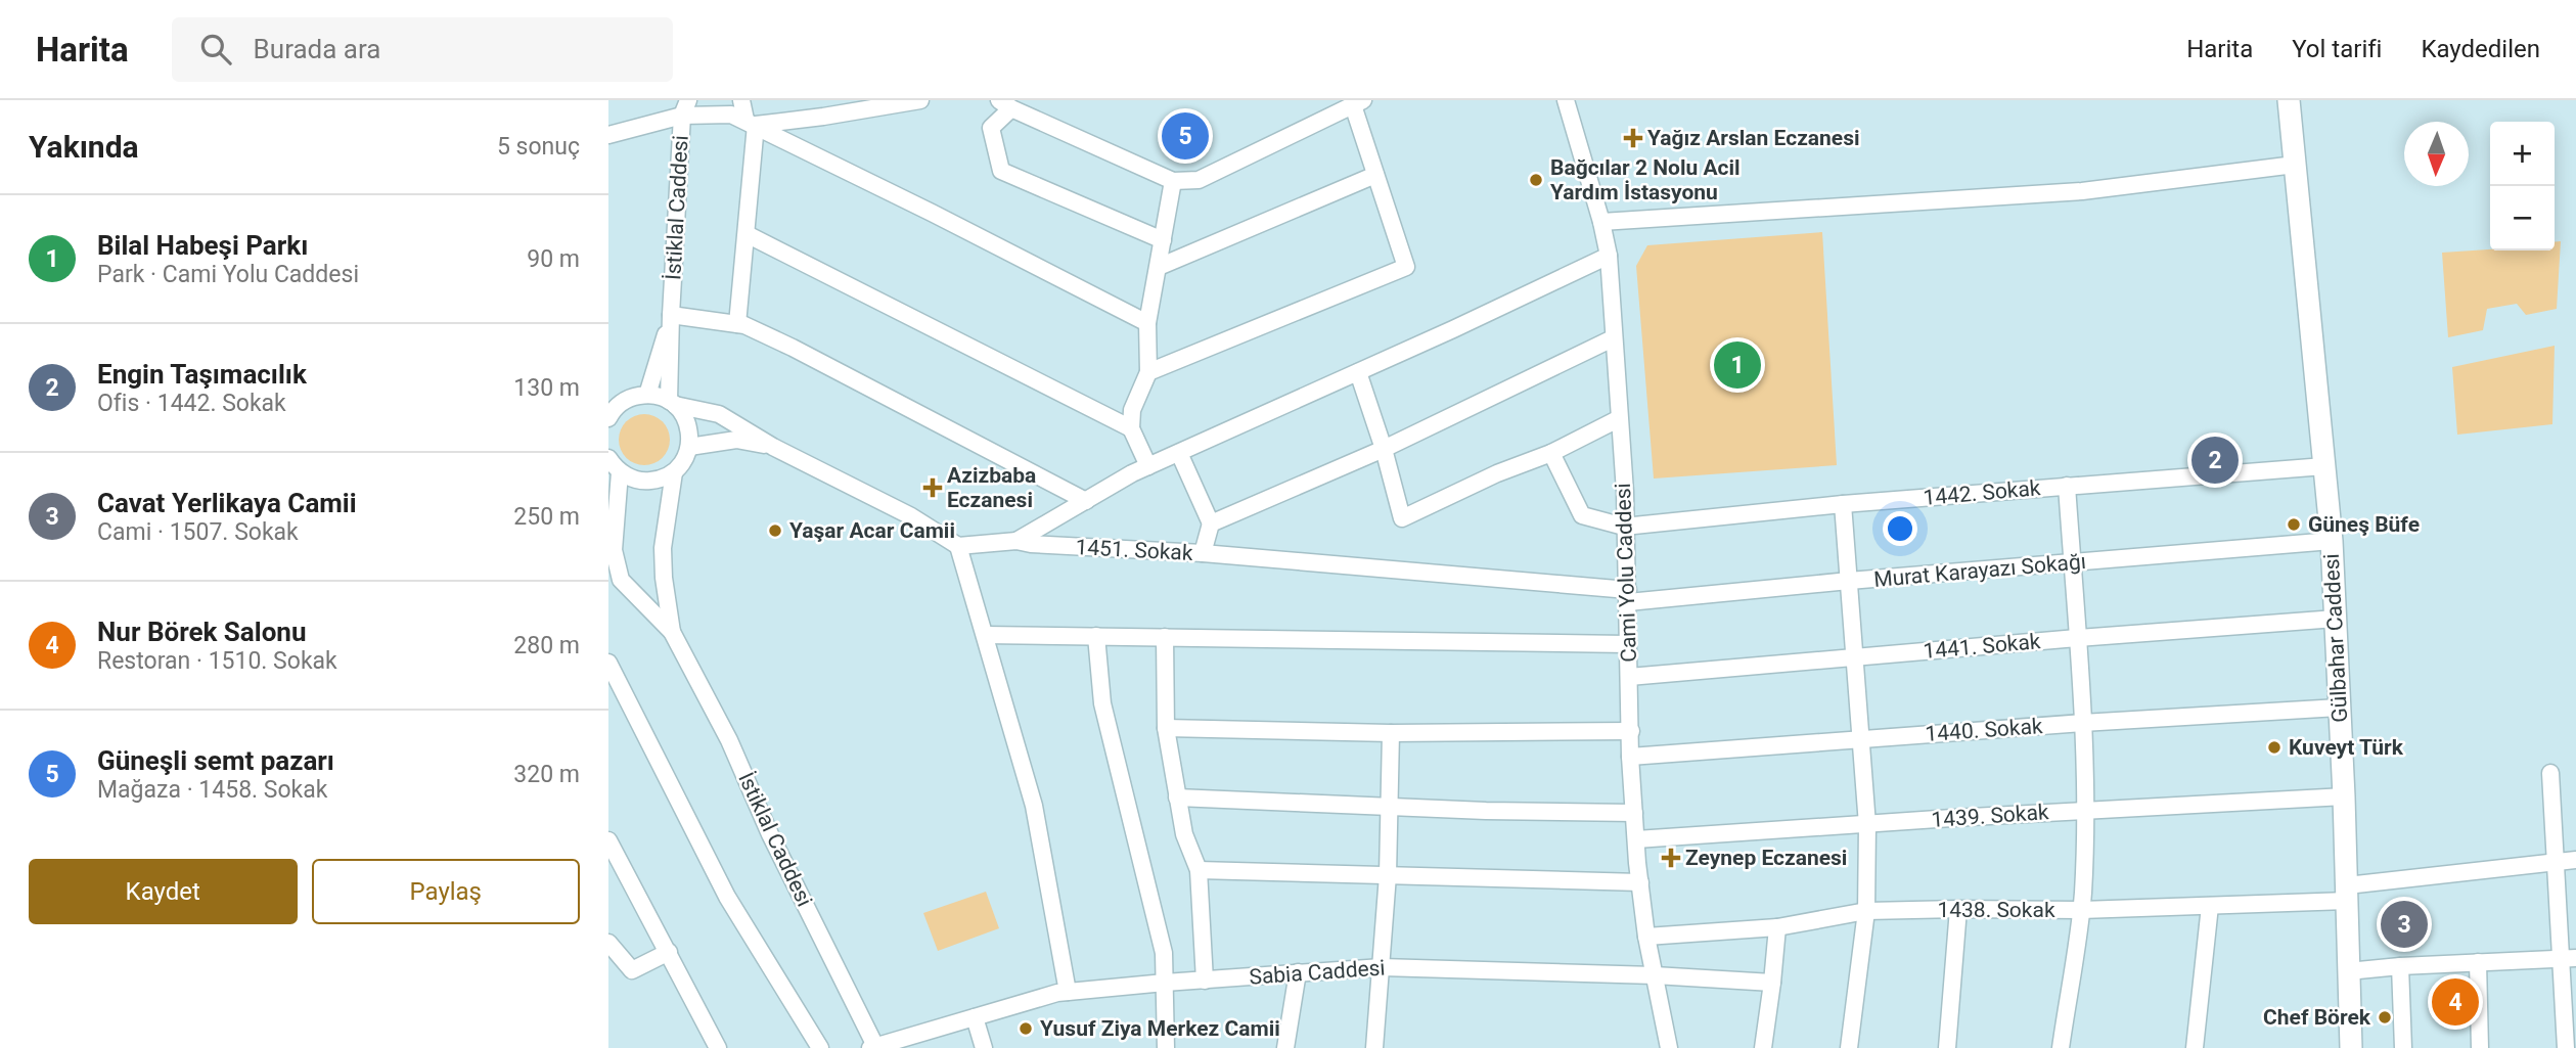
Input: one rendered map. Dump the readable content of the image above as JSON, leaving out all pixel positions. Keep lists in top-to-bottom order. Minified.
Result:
{"streets":{"main road":["Gülbahar Caddesi"],"street":["İstiklal Caddesi","1442. Sokak","1451. Sokak","Murat Karayazı Sokağı","Cami Yolu Caddesi","1441. Sokak","1440. Sokak","1439. Sokak","1438. Sokak","Sabia Caddesi"]},"crossings":[["İstiklal Caddesi","Sabia Caddesi"],["1442. Sokak","Cami Yolu Caddesi"],["1442. Sokak","Gülbahar Caddesi"],["1451. Sokak","Murat Karayazı Sokağı"],["1451. Sokak","Cami Yolu Caddesi"],["Murat Karayazı Sokağı","Cami Yolu Caddesi"],["Murat Karayazı Sokağı","Gülbahar Caddesi"],["Cami Yolu Caddesi","1441. Sokak"],["Cami Yolu Caddesi","1440. Sokak"],["Cami Yolu Caddesi","1439. Sokak"],["Cami Yolu Caddesi","1438. Sokak"],["Cami Yolu Caddesi","Sabia Caddesi"],["Gülbahar Caddesi","1441. Sokak"],["Gülbahar Caddesi","1440. Sokak"],["Gülbahar Caddesi","1439. Sokak"],["Gülbahar Caddesi","1438. Sokak"]],"places":{"health":["Yağız Arslan Eczanesi","Azizbaba Eczanesi","Zeynep Eczanesi"],"other":["Bağcılar 2 Nolu Acil Yardım İstasyonu","Güneş Büfe","Yaşar Acar Camii","Kuveyt Türk","Chef Börek","Yusuf Ziya Merkez Camii"]},"north":"bottom","page":{"header":"Harita","search":"Burada ara","nav":["Harita","Yol tarifi","Kaydedilen"],"heading":["Yakında","5 sonuç"],"pins":["5","1","2","3","4"],"map_buttons":["+","−"],"list":[{"mark":"1","name":"Bilal Habeşi Parkı","note":"Park · Cami Yolu Caddesi","value":"90 m"},{"mark":"2","name":"Engin Taşımacılık","note":"Ofis · 1442. Sokak","value":"130 m"},{"mark":"3","name":"Cavat Yerlikaya Camii","note":"Cami · 1507. Sokak","value":"250 m"},{"mark":"4","name":"Nur Börek Salonu","note":"Restoran · 1510. Sokak","value":"280 m"},{"mark":"5","name":"Güneşli semt pazarı","note":"Mağaza · 1458. Sokak","value":"320 m"}],"buttons":["Kaydet","Paylaş"]}}
